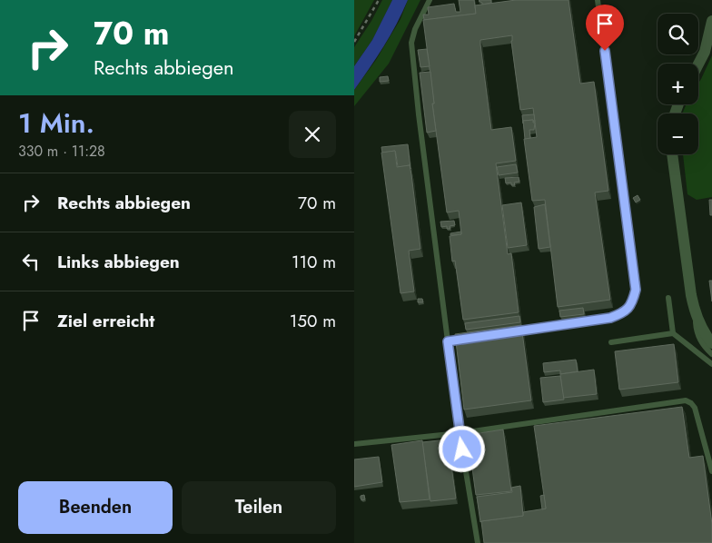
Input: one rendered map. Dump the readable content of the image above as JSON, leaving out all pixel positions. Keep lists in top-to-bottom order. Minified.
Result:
{"page":{"turn":["70 m","Rechts abbiegen"],"map_buttons":["+","−"],"heading":["1 Min.","330 m · 11:28"],"list":[{"name":"Rechts abbiegen","value":"70 m"},{"name":"Links abbiegen","value":"110 m"},{"name":"Ziel erreicht","value":"150 m"}],"buttons":["Beenden","Teilen"]}}
